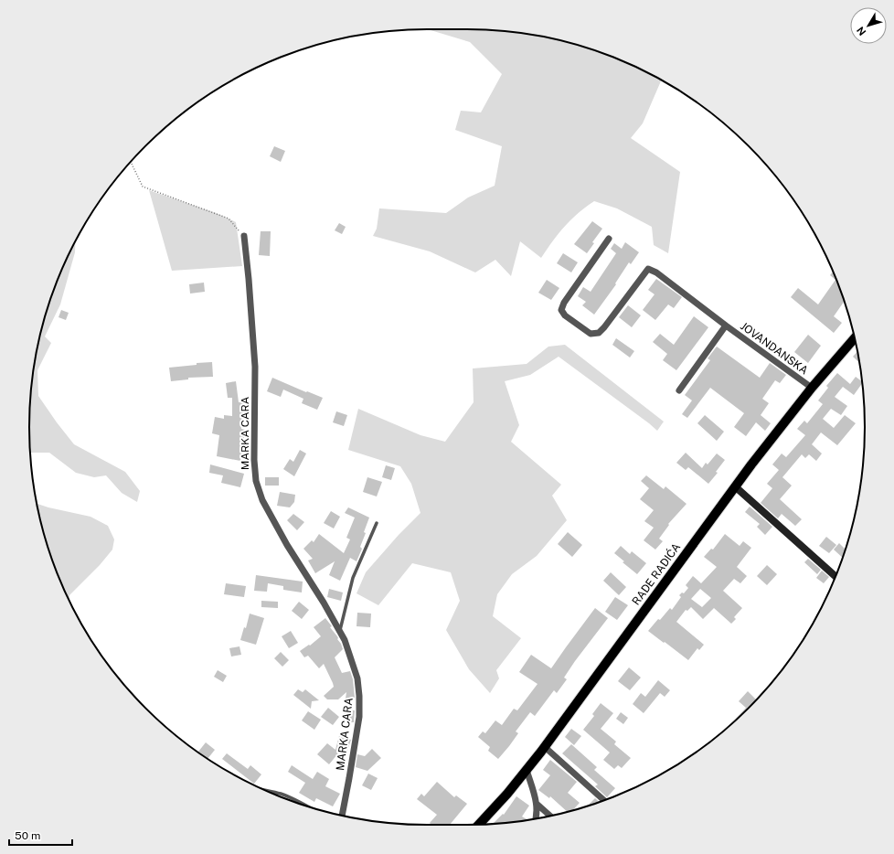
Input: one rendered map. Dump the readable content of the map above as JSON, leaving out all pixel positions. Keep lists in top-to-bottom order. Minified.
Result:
{"streets":{"main road":["RADE RADIĆA"],"street":["JOVANDANSKA","MARKA CARA"]},"crossings":[["JOVANDANSKA","RADE RADIĆA"]],"scale_bar":"50 m","north":"bottom left"}
